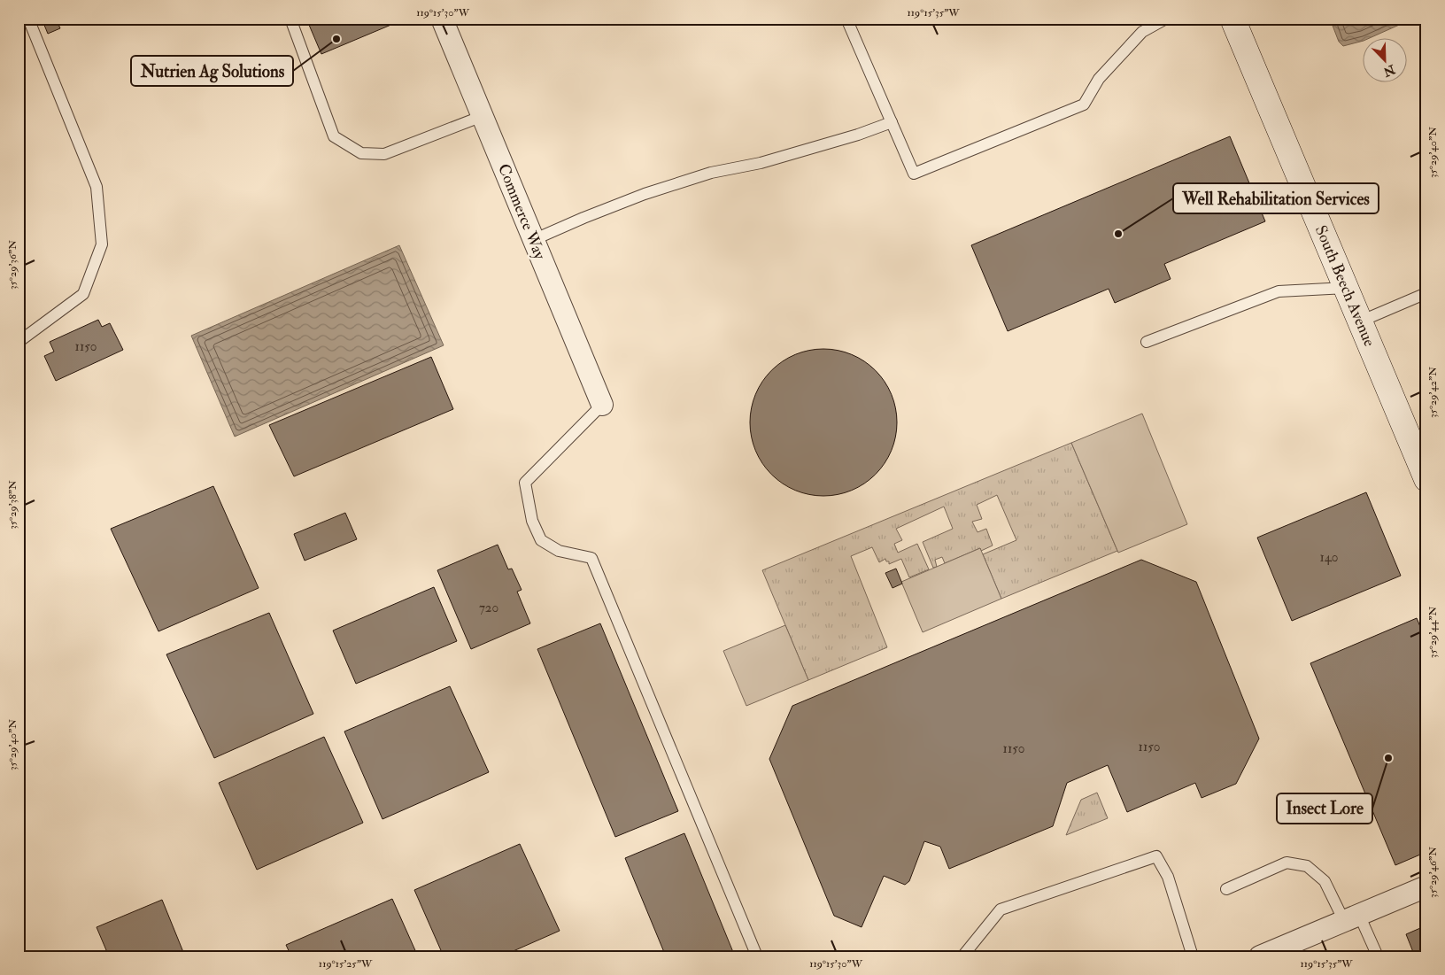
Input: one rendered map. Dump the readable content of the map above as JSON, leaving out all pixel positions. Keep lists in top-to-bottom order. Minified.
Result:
{"streets":{"main road":["South Beech Avenue"],"street":["Commerce Way"]},"places":["Nutrien Ag Solutions","Well Rehabilitation Services","Insect Lore"],"house_numbers":["1150","140","720","1150","1150"],"north":"bottom right","coordinates":["119°15'30\"W","119°15'35\"W","35°29'40\"N","35°29'36\"N","35°29'42\"N","35°29'38\"N","35°29'44\"N","35°29'46\"N","119°15'25\"W"]}
